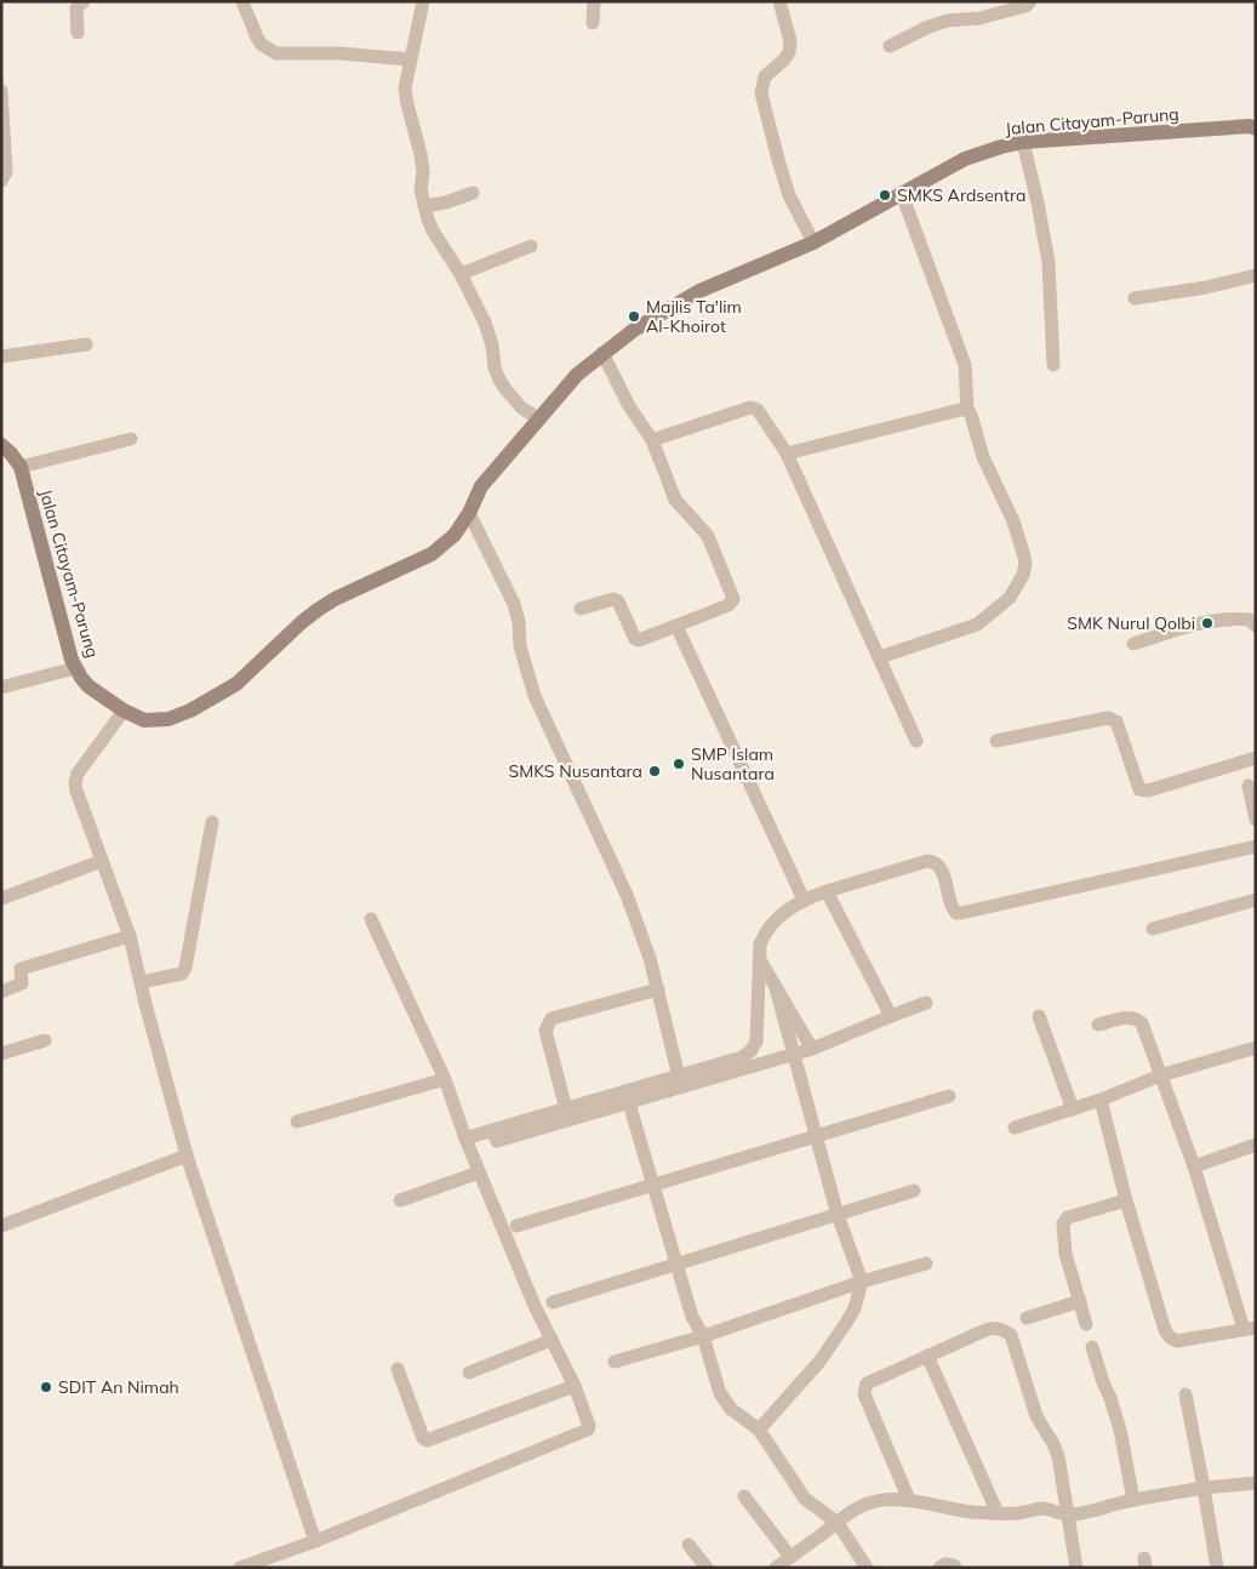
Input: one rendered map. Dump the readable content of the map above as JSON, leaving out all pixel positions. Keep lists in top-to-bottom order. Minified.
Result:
{"streets":{"street":["Jalan Citayam-Parung"]},"places":["SMKS Ardsentra","Majlis Ta'lim Al-Khoirot","SMK Nurul Qolbi","SMP Islam Nusantara","SMKS Nusantara","SDIT An Nimah"]}
